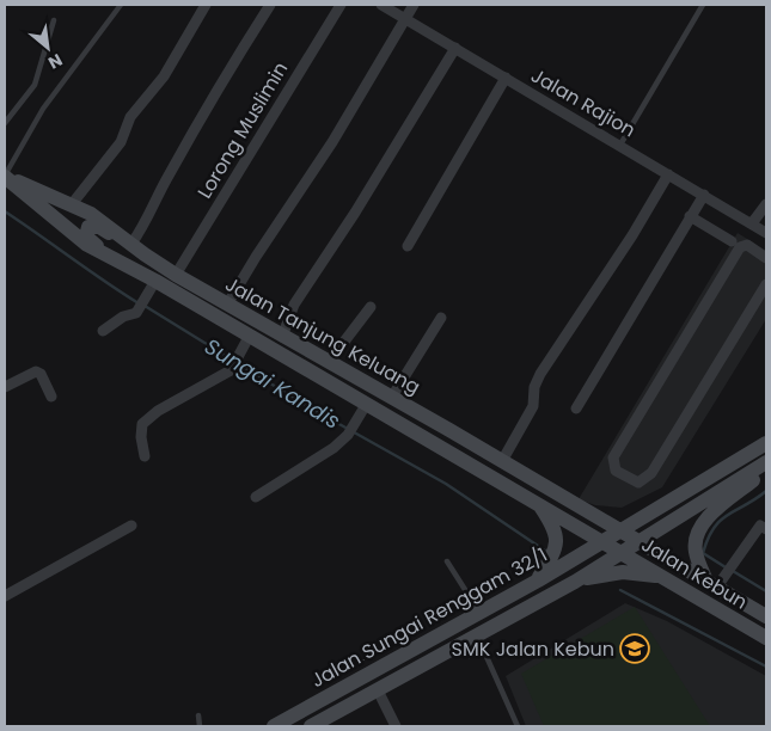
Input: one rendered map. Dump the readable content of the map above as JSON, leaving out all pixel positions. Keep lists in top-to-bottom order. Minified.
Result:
{"streets":{"main road":["Jalan Tanjung Keluang","Jalan Kebun","Jalan Sungai Renggam 32/1"],"street":["Jalan Rajion","Lorong Muslimin"]},"crossings":[["Lorong Muslimin","Jalan Tanjung Keluang"],["Jalan Tanjung Keluang","Jalan Kebun"],["Jalan Tanjung Keluang","Jalan Sungai Renggam 32/1"],["Jalan Kebun","Jalan Sungai Renggam 32/1"]],"water":["Sungai Kandis"],"places":{"school or university":["SMK Jalan Kebun"]},"north":"bottom right"}
